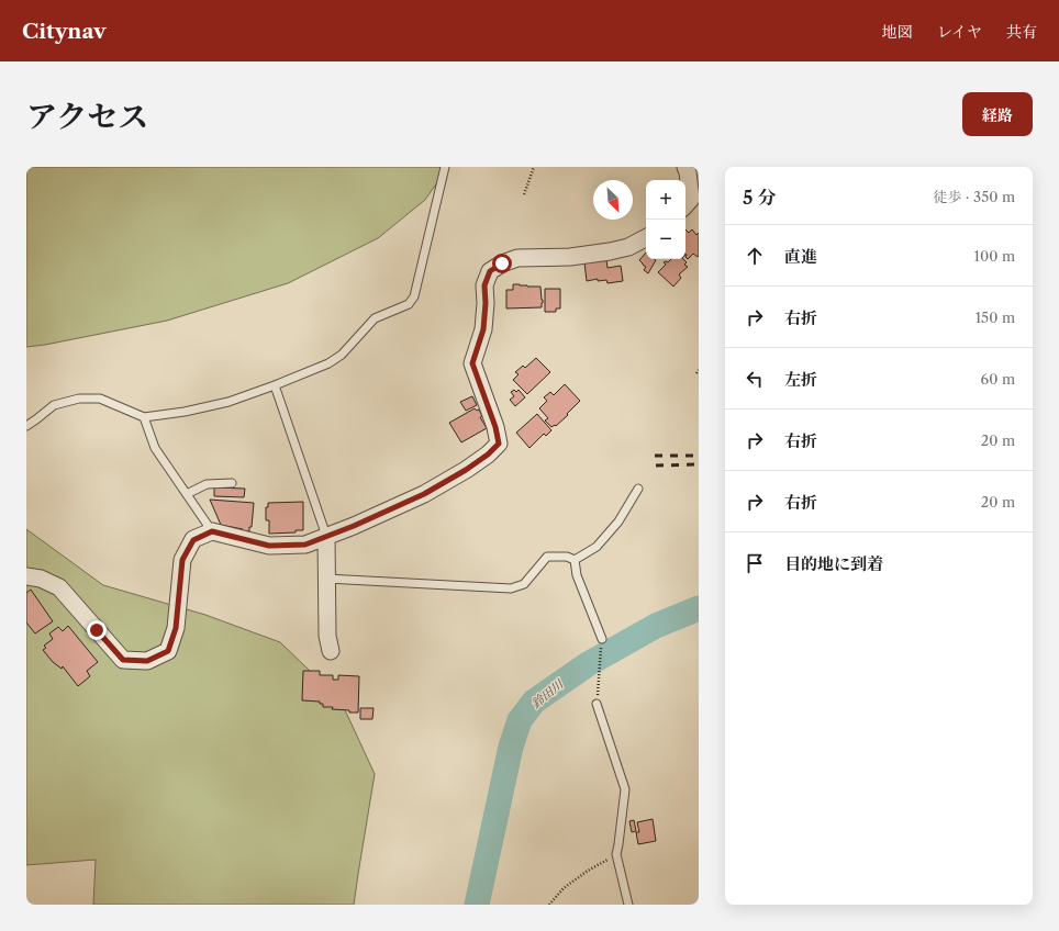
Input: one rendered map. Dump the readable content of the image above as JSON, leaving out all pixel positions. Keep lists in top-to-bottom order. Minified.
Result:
{"water":["鈴田川"],"north":"bottom right","page":{"header":"Citynav","nav":["地図","レイヤ","共有"],"title":"アクセス","buttons":"経路","heading":["5 分","徒歩 · 350 m"],"map_buttons":["+","−"],"list":[["直進","100 m"],["右折","150 m"],["左折","60 m"],["右折","20 m"],["右折","20 m"],"目的地に到着"]}}
